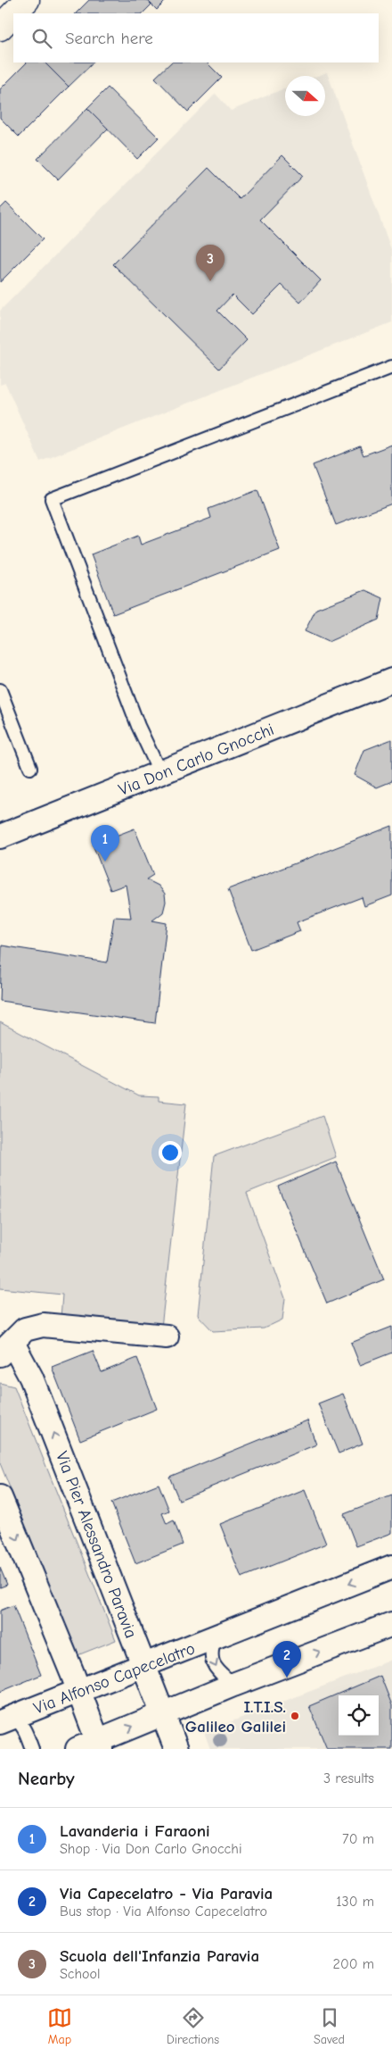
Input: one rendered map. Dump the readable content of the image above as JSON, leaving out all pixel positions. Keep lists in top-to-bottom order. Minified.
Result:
{"streets":{"street":["Via Don Carlo Gnocchi","Via Pier Alessandro Paravia","Via Alfonso Capecelatro"]},"crossings":[["Via Pier Alessandro Paravia","Via Alfonso Capecelatro"]],"places":["I.T.I.S. Galileo Galilei"],"north":"right","page":{"search":"Search here","pins":["3","1","2"],"heading":["Nearby","3 results"],"list":[{"mark":"1","name":"Lavanderia i Faraoni","note":"Shop · Via Don Carlo Gnocchi","value":"70 m"},{"mark":"2","name":"Via Capecelatro - Via Paravia","note":"Bus stop · Via Alfonso Capecelatro","value":"130 m"},{"mark":"3","name":"Scuola dell'Infanzia Paravia","note":"School","value":"200 m"}],"nav":["Map","Directions","Saved"]}}
